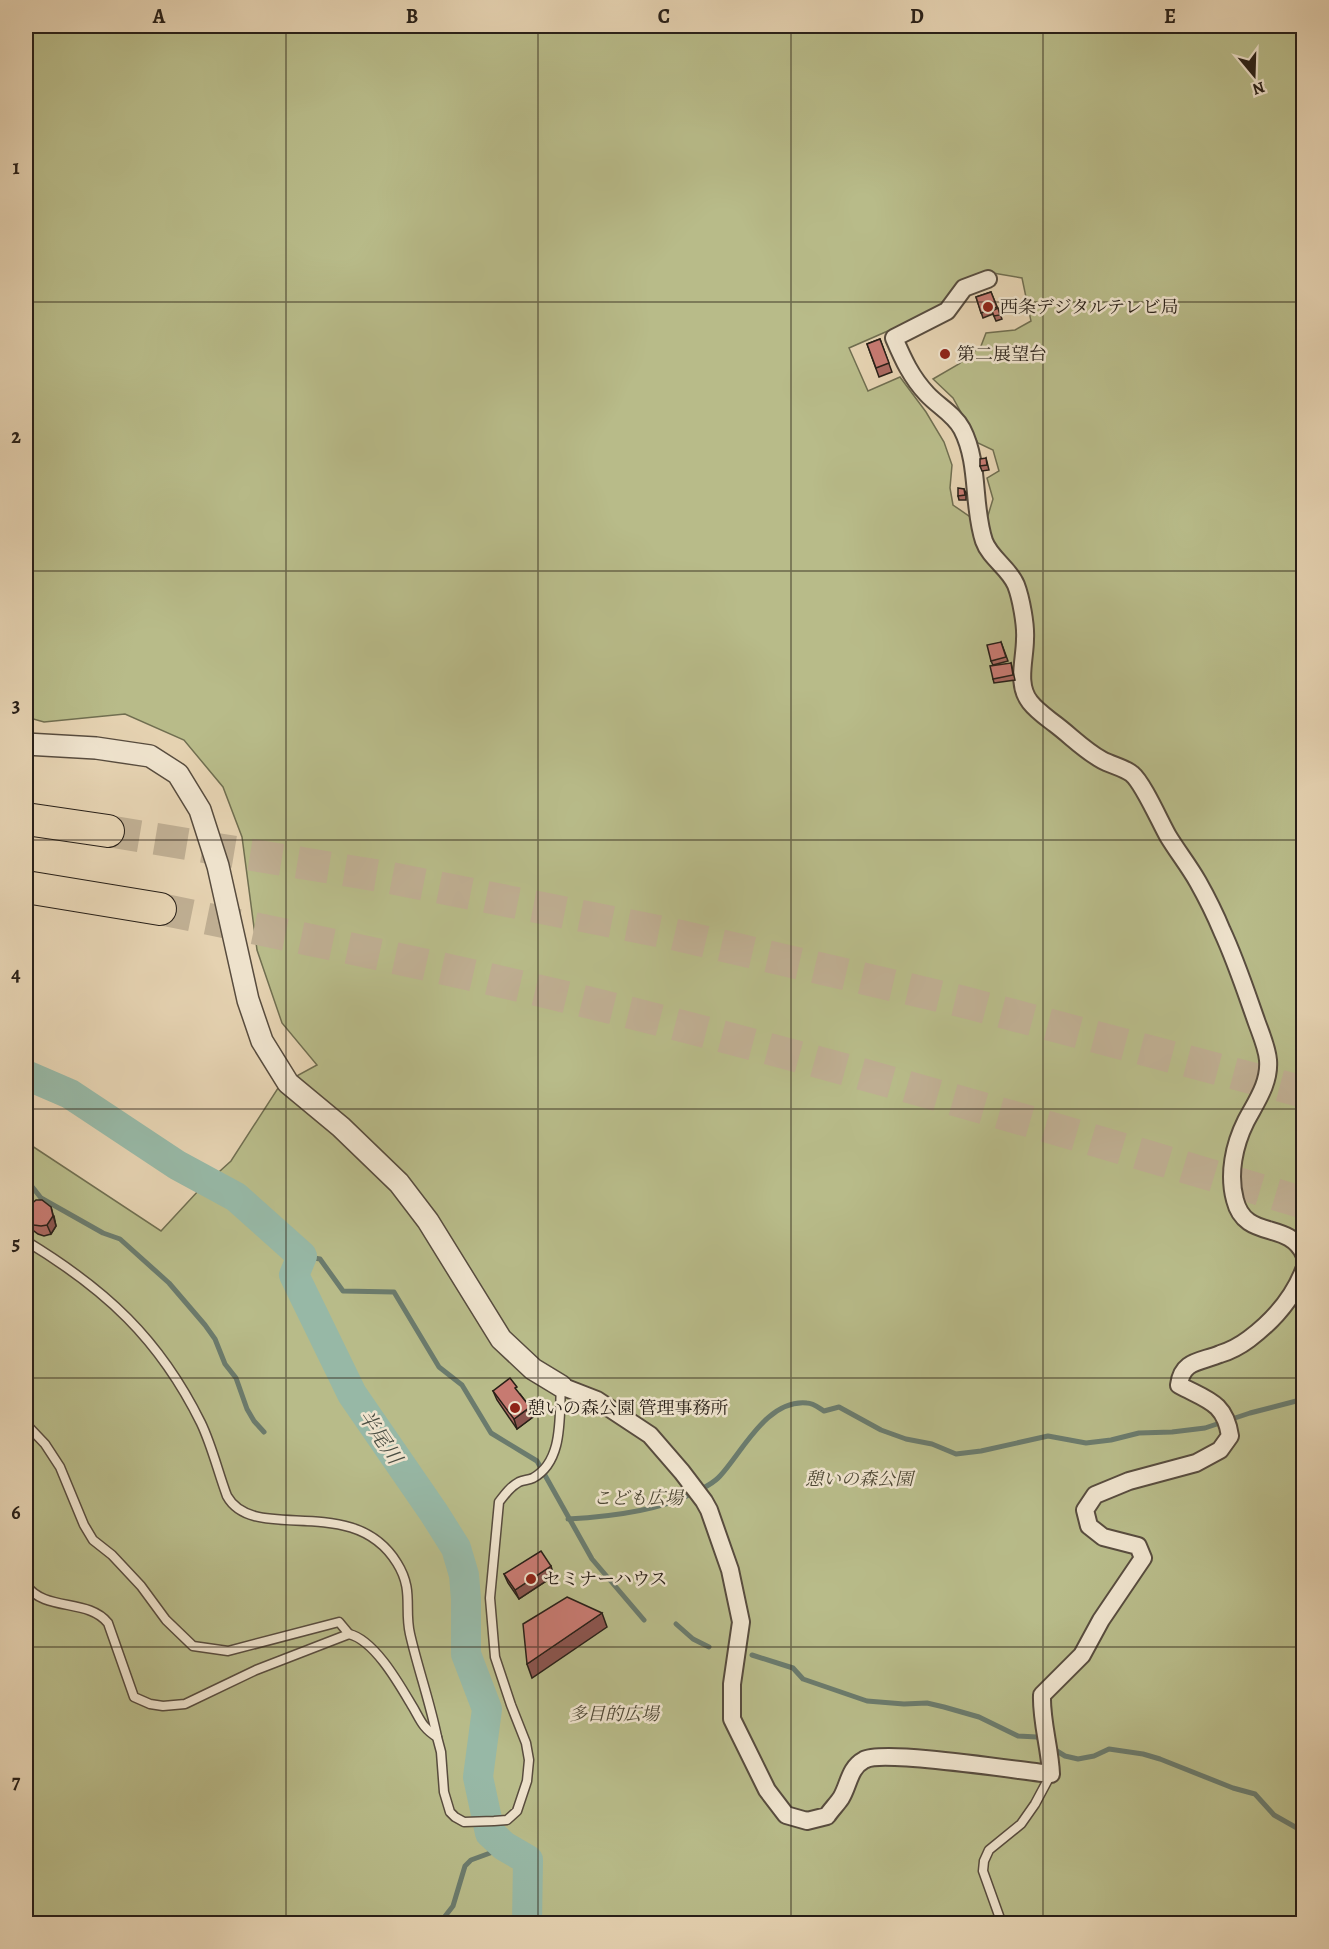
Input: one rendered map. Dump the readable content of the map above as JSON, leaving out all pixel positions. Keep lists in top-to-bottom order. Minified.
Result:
{"water":["半尾川"],"parks":["憩いの森公園","こども広場","多目的広場"],"places":["西条デジタルテレビ局","第二展望台","憩いの森公園 管理事務所","セミナーハウス"],"north":"bottom","grid":{"columns":["A","B","C","D","E"],"rows":["1","2","3","4","5","6","7"]}}
